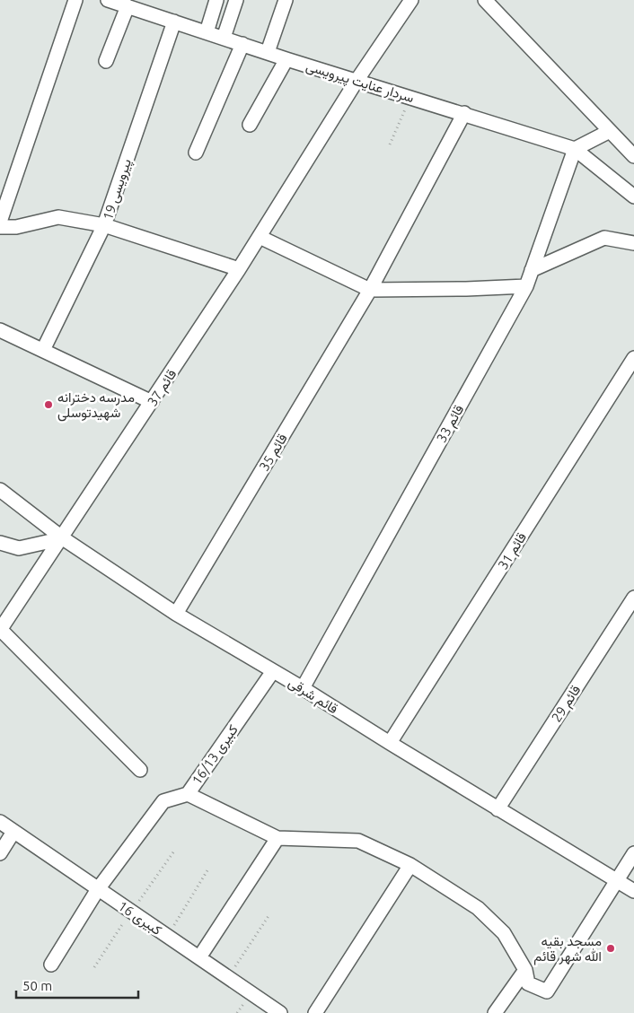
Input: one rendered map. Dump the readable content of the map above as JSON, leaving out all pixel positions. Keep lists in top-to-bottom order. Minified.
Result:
{"streets":{"street":["سردار عنایت پیرویسی","پیرویسی 19","قائم 37","قائم 33","قائم 35","قائم 31","قائم شرقی","قائم 29","کبیری 16/13","کبیری 16"]},"crossings":[["سردار عنایت پیرویسی","پیرویسی 19"],["سردار عنایت پیرویسی","قائم 37"],["سردار عنایت پیرویسی","قائم 33"],["سردار عنایت پیرویسی","قائم 35"],["قائم 37","قائم شرقی"],["قائم 33","قائم شرقی"],["قائم 35","قائم شرقی"],["قائم 31","قائم شرقی"],["قائم شرقی","قائم 29"],["قائم شرقی","کبیری 16/13"],["کبیری 16/13","کبیری 16"]],"places":["مدرسه دخترانه شهیدتوسلی","مسجد بقیه الله شهر قائم"],"scale_bar":"50 m"}
